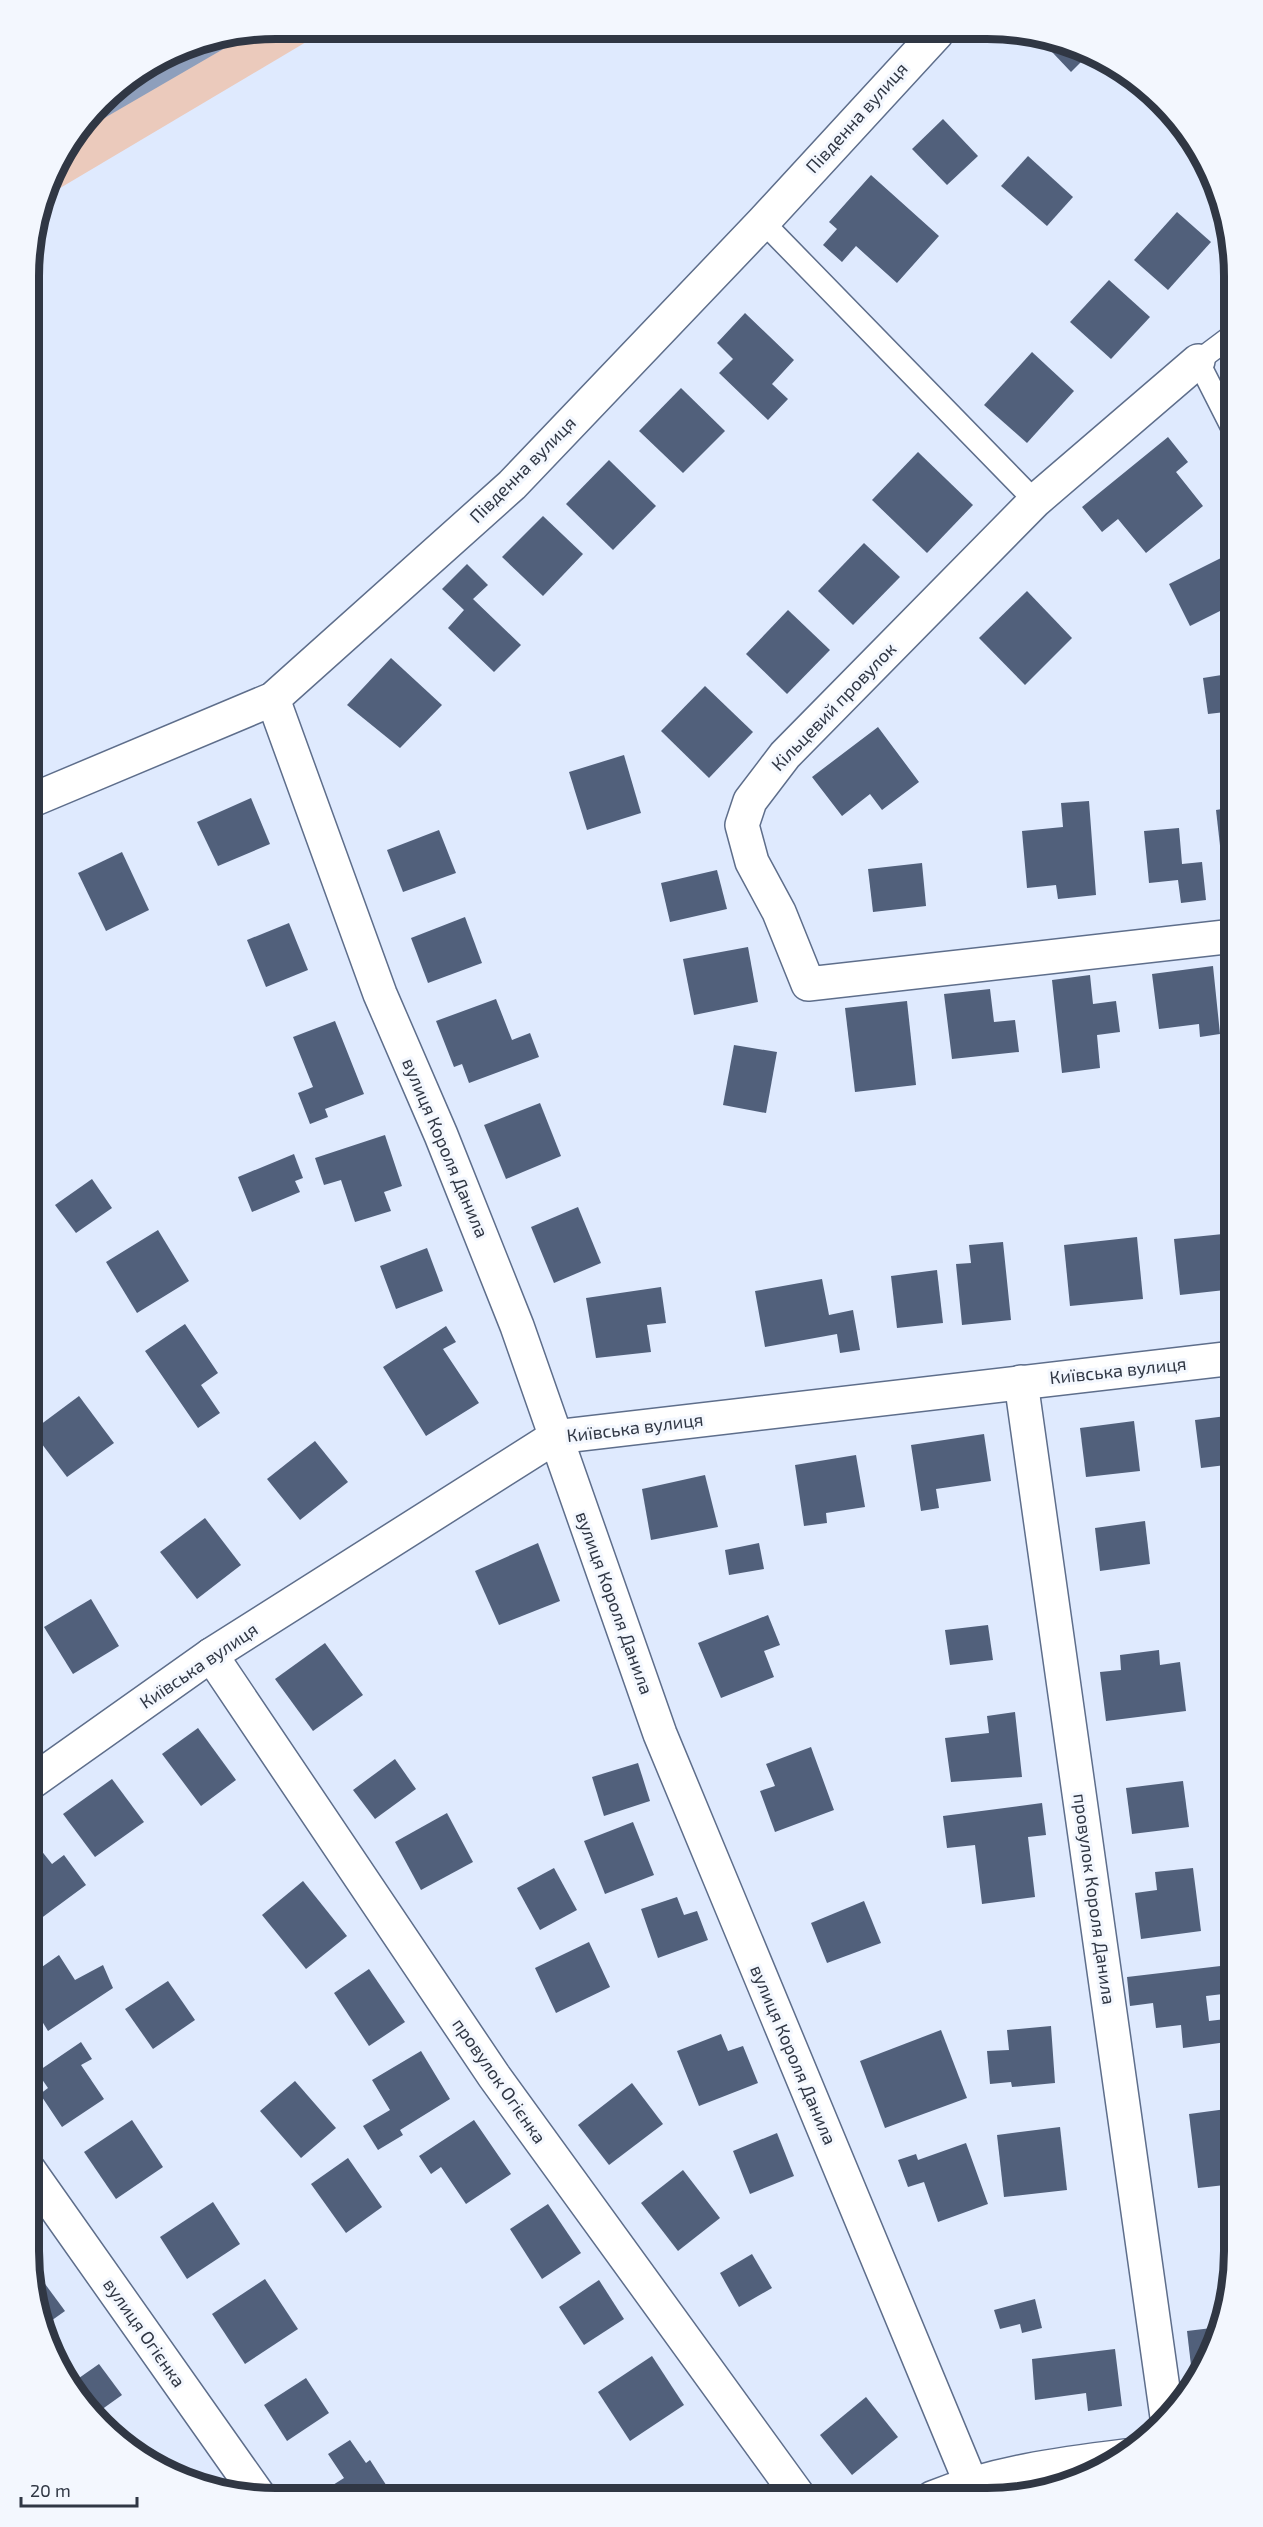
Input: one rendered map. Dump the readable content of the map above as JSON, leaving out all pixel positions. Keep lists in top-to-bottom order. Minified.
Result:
{"streets":{"street":["Південна вулиця","Кільцевий провулок","вулиця Короля Данила","Київська вулиця","провулок Короля Данила","провулок Огієнка","вулиця Огієнка"]},"crossings":[["Південна вулиця","вулиця Короля Данила"],["вулиця Короля Данила","Київська вулиця"],["Київська вулиця","провулок Короля Данила"],["Київська вулиця","провулок Огієнка"]],"scale_bar":"20 m"}
